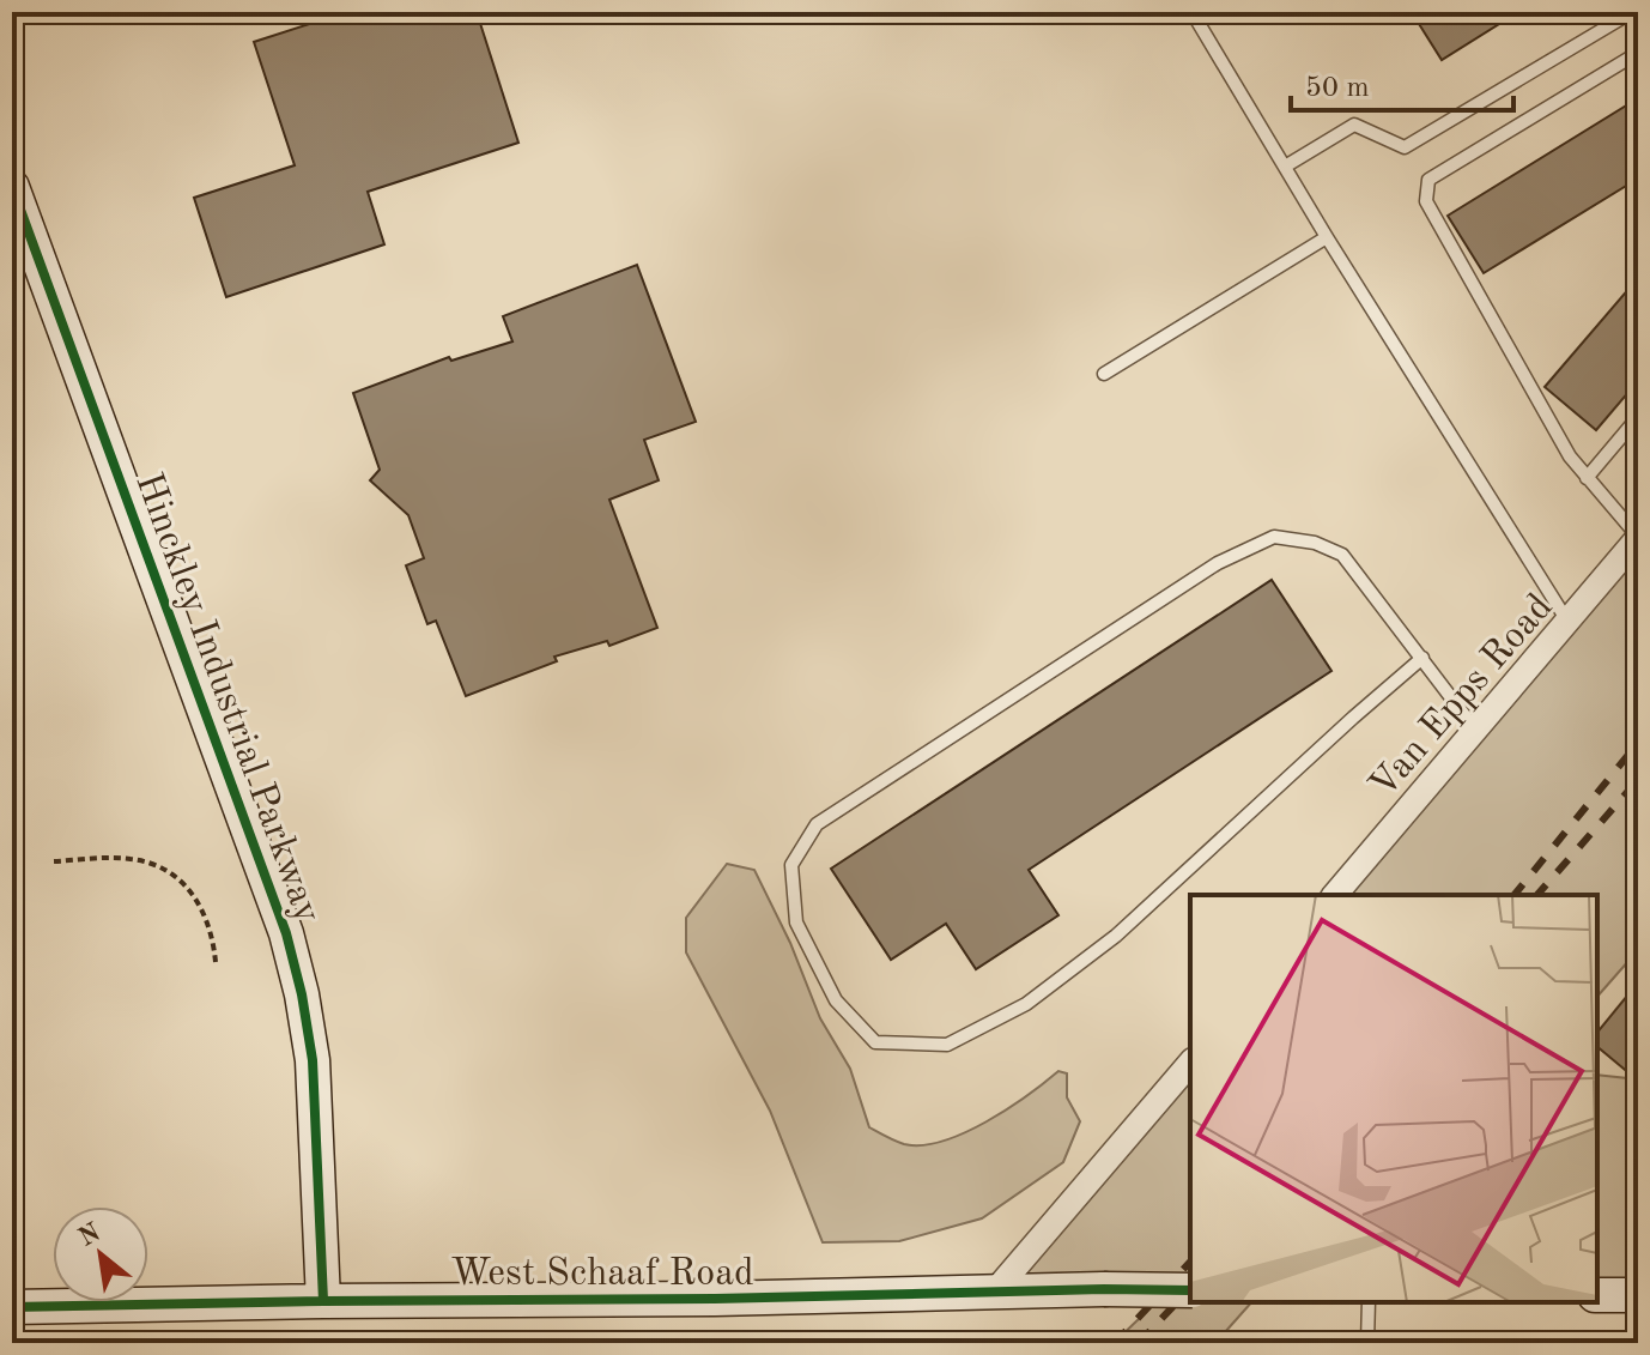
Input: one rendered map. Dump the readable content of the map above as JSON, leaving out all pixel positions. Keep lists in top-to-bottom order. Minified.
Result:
{"streets":{"street":["Van Epps Road","Hinckley Industrial Parkway","West Schaaf Road"]},"crossings":[["Hinckley Industrial Parkway","West Schaaf Road"]],"scale_bar":"50 m","north":"top left"}
